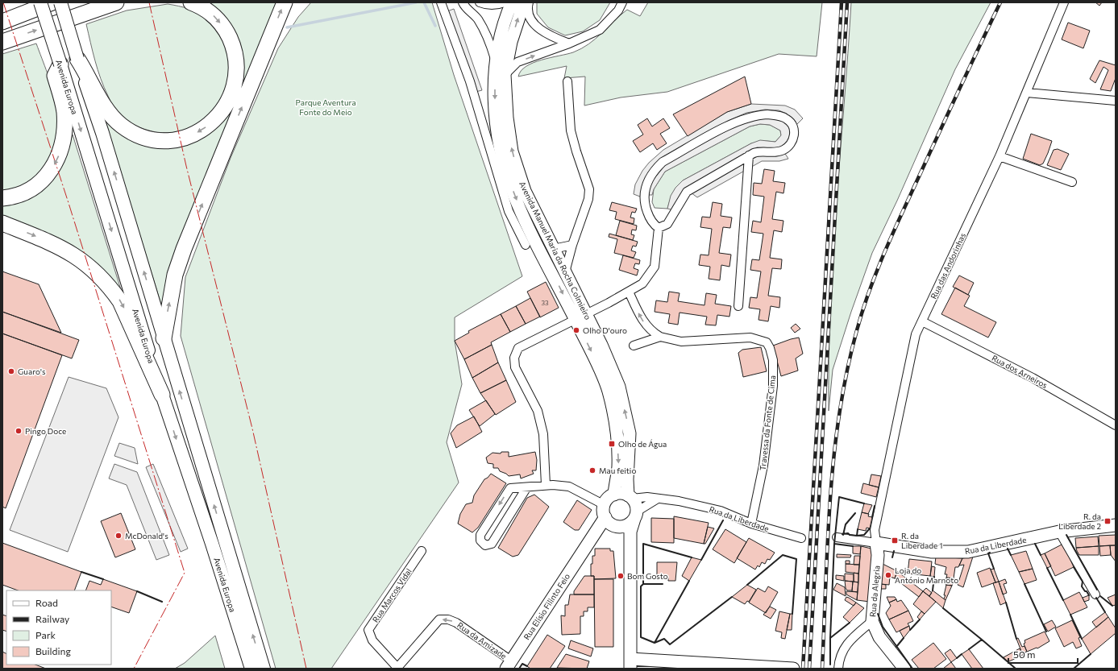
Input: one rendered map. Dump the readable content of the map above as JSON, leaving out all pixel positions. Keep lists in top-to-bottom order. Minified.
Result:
{"streets":{"main road":["Avenida Europa","Avenida Manuel Maria da Rocha Colmieiro","Rua da Liberdade","Rua da Alegria","Rua Elísio Filinto Feio"],"street":["Rua das Andorinhas","Rua dos Arneiros","Travessa da Fonte de Cima","Rua Marcos Vidal","Rua da Amizade"]},"crossings":[["Avenida Manuel Maria da Rocha Colmieiro","Rua da Liberdade"],["Avenida Manuel Maria da Rocha Colmieiro","Rua Elísio Filinto Feio"],["Rua das Andorinhas","Rua dos Arneiros"],["Rua das Andorinhas","Rua da Liberdade"],["Rua das Andorinhas","Rua da Alegria"],["Travessa da Fonte de Cima","Rua da Liberdade"],["Rua da Liberdade","Rua da Alegria"],["Rua da Liberdade","Rua Elísio Filinto Feio"],["Rua Marcos Vidal","Rua da Amizade"],["Rua Elísio Filinto Feio","Rua da Amizade"]],"parks":["Parque Aventura Fonte do Meio"],"places":{"other":["Olho D'ouro","Guaro's","Pingo Doce","Mau feitio","McDonald's","Loja do António Marnoto","Bom Gosto"],"transit":["Olho de Água","R. da Liberdade 2","R. da Liberdade 1"]},"house_numbers":["33"],"legend":["Road","Railway","Park","Building"],"scale_bar":"50 m"}
